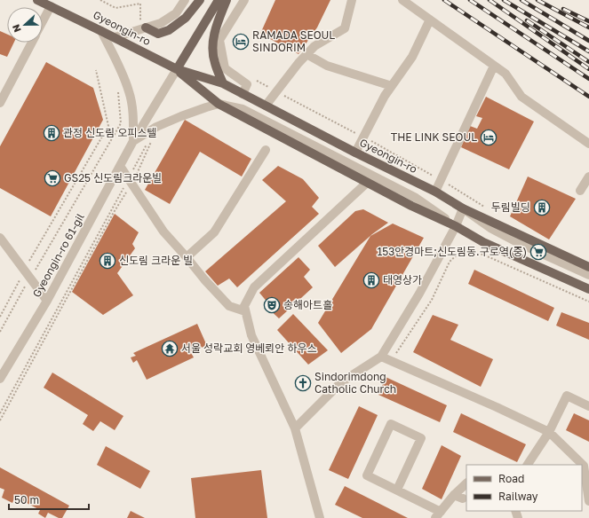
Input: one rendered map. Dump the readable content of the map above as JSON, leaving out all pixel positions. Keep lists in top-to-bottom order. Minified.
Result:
{"streets":{"main road":["Gyeongin-ro"],"street":["Gyeongin-ro 61-gil"]},"crossings":[["Gyeongin-ro","Gyeongin-ro 61-gil"]],"places":{"hotel":["RAMADA SEOUL SINDORIM","THE LINK SEOUL"],"building":["관정 신도림 오피스텔","두림빌딩","신도림 크라운 빌","태영상가"],"supermarket":["GS25 신도림크라운빌","153안경마트;신도림동.구로역(중)"],"theatre":["송해아트홀"],"temple":["서울 성락교회 영베뢰안 하우스"],"church":["Sindorimdong Catholic Church"]},"legend":["Road","Railway"],"scale_bar":"50 m","north":"left"}
